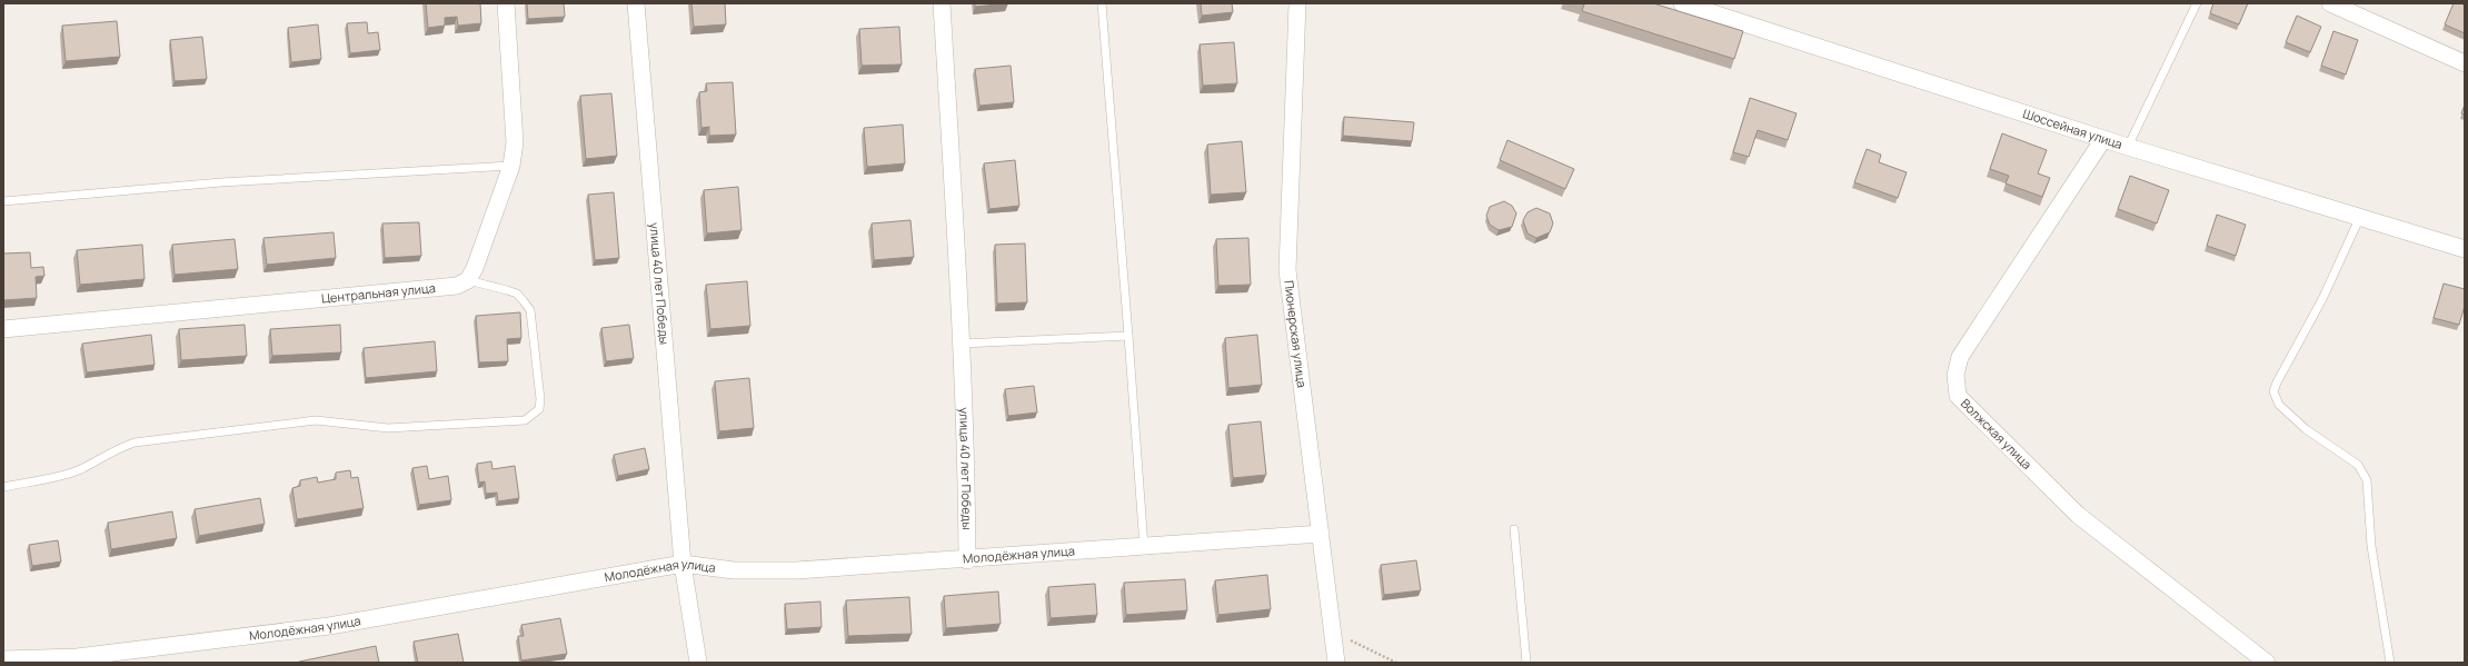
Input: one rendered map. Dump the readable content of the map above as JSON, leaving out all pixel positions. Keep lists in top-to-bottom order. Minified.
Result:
{"streets":{"street":["Шоссейная улица","улица 40 лет Победы","Центральная улица","Пионерская улица","Волжская улица","Молодёжная улица"]},"crossings":[["Шоссейная улица","Волжская улица"],["улица 40 лет Победы","Молодёжная улица"],["Пионерская улица","Молодёжная улица"]]}
